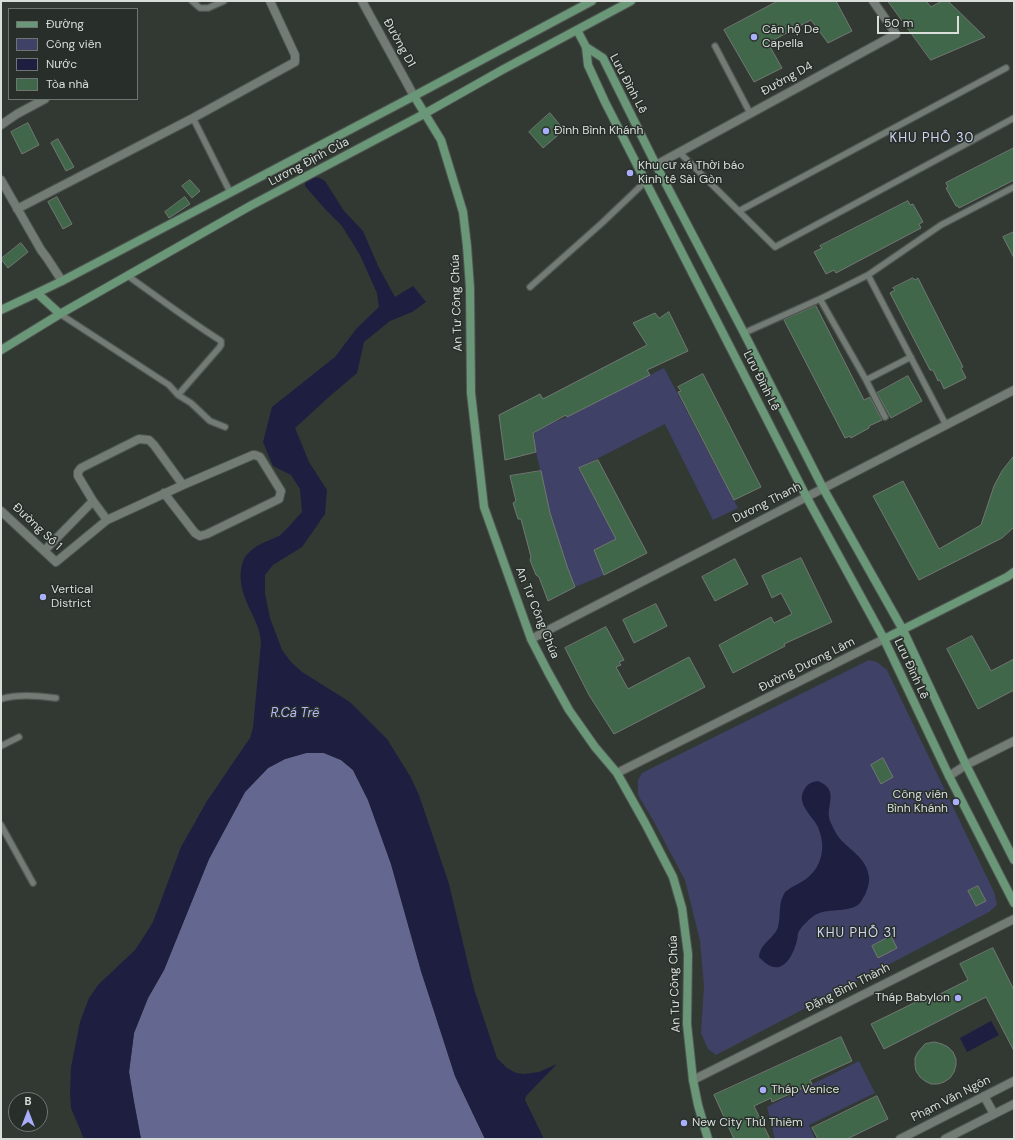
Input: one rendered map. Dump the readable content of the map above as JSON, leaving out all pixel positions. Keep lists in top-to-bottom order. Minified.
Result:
{"streets":{"street":["Đường D1","Đường D4","Lưu Đình Lễ","Lương Định Của","An Tư Công Chúa","Dương Thanh","Đường Số 1","Đường Dương Lâm","Đặng Bình Thành","Phạm Văn Ngôn"]},"crossings":[["Đường D1","Lương Định Của"],["Đường D1","An Tư Công Chúa"],["Đường D4","Lưu Đình Lễ"],["Lưu Đình Lễ","Dương Thanh"],["Lưu Đình Lễ","Đường Dương Lâm"],["Lương Định Của","An Tư Công Chúa"],["An Tư Công Chúa","Dương Thanh"],["An Tư Công Chúa","Đường Dương Lâm"],["An Tư Công Chúa","Đặng Bình Thành"]],"districts":["KHU PHỐ 30","KHU PHỐ 31"],"water":["R.Cá Trê"],"places":["Căn hộ De Capella","Đình Bình Khánh","Khu cư xá Thời báo Kinh tế Sài Gòn","Vertical District","Công viên Bình Khánh","Tháp Babylon","Tháp Venice","New City Thủ Thiêm"],"legend":["Đường","Công viên","Nước","Tòa nhà"],"scale_bar":"50 m","north":"top"}
